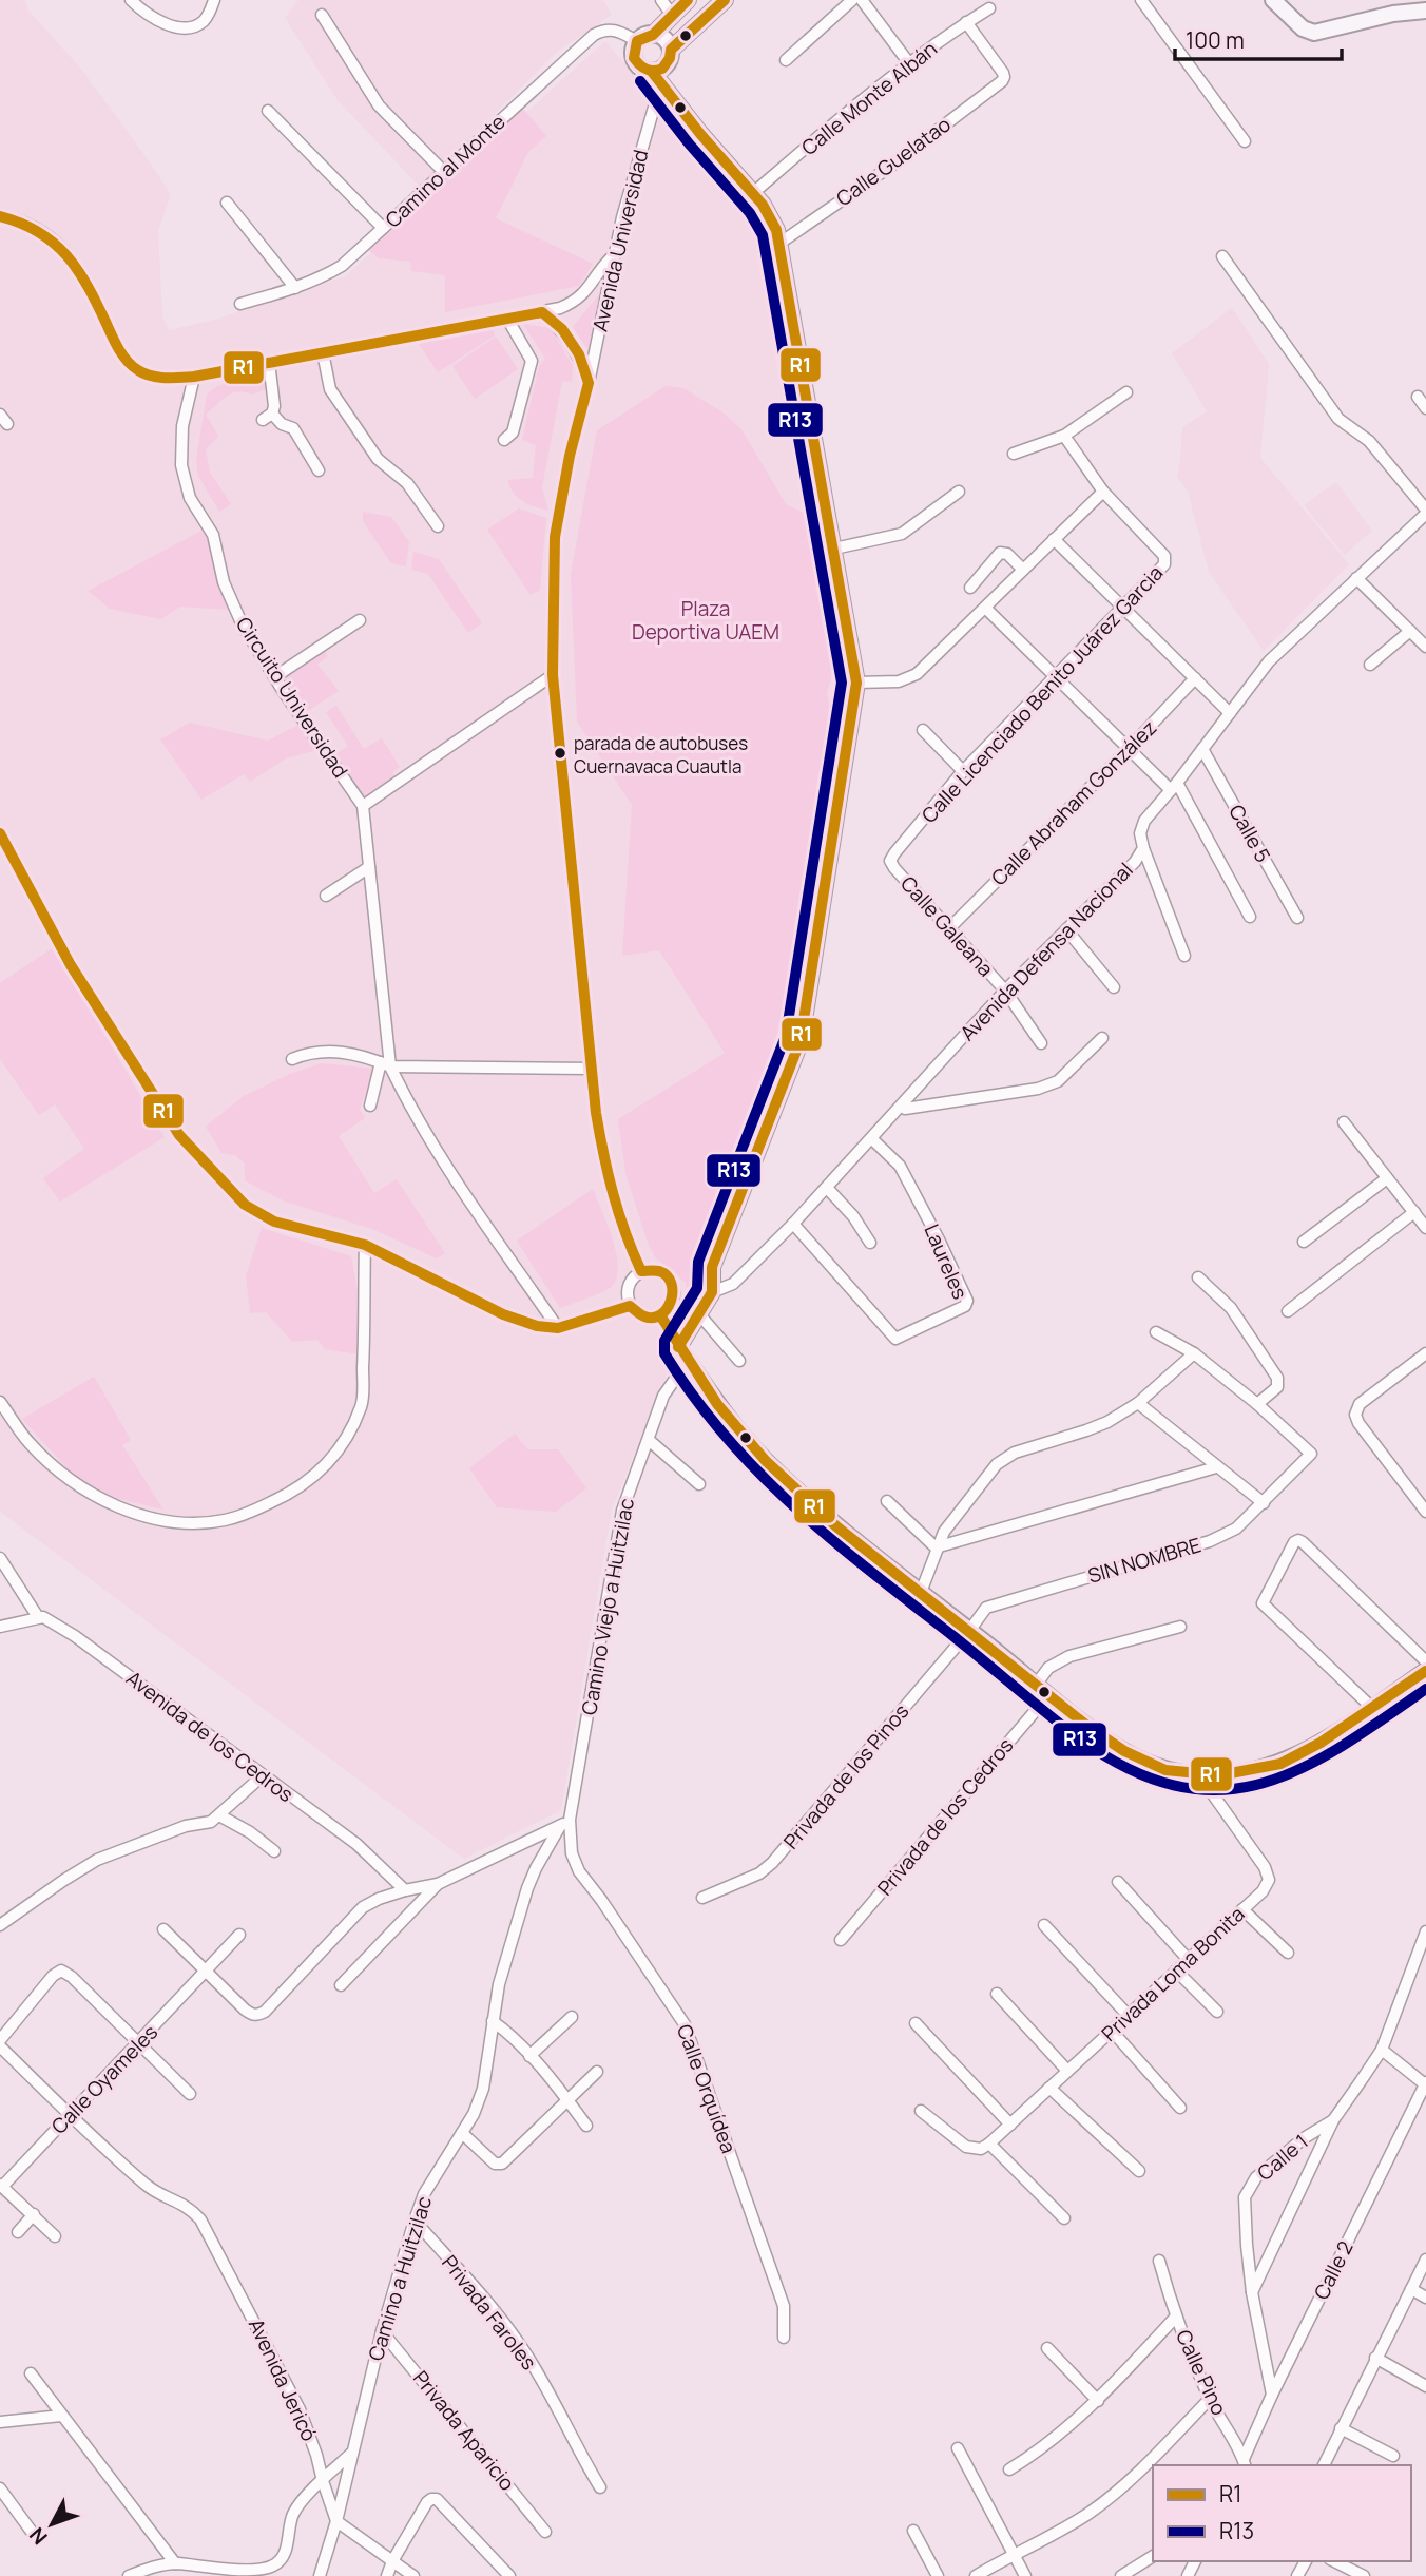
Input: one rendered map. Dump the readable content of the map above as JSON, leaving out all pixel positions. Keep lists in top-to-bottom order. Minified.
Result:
{"streets":{"street":["Calle Monte Albán","Calle Guelatao","Camino al Monte","Avenida Universidad","Calle Licenciado Benito Juárez Garcia","Circuito Universidad","Calle Abraham González","Calle 5","Calle Galeana","Avenida Defensa Nacional","Laureles","SIN NOMBRE","Camino Viejo a Huitzilac","Avenida de los Cedros","Privada de los Pinos","Privada de los Cedros","Privada Loma Bonita","Calle Oyameles","Calle Orquídea","Calle 1","Calle 2","Camino a Huitzilac","Privada Faroles","Calle Pino","Avenida Jericó","Privada Aparicio"]},"crossings":[["Calle Monte Albán","Calle Guelatao"],["Camino al Monte","Avenida Universidad"],["Calle Licenciado Benito Juárez Garcia","Calle Galeana"],["Calle Abraham González","Calle Galeana"],["Calle 5","Avenida Defensa Nacional"],["Calle Galeana","Avenida Defensa Nacional"],["Avenida Defensa Nacional","Laureles"],["SIN NOMBRE","Privada de los Pinos"],["Camino Viejo a Huitzilac","Calle Orquídea"],["Camino Viejo a Huitzilac","Camino a Huitzilac"],["Calle Oyameles","Avenida Jericó"],["Calle Orquídea","Camino a Huitzilac"],["Calle 1","Calle 2"],["Calle 2","Calle Pino"],["Camino a Huitzilac","Privada Faroles"],["Camino a Huitzilac","Avenida Jericó"],["Camino a Huitzilac","Privada Aparicio"]],"parks":["Plaza Deportiva UAEM"],"places":["parada de autobuses Cuernavaca Cuautla"],"lines":["transit line R1","transit line R13"],"legend":["R1","R13"],"scale_bar":"100 m","north":"bottom left"}
